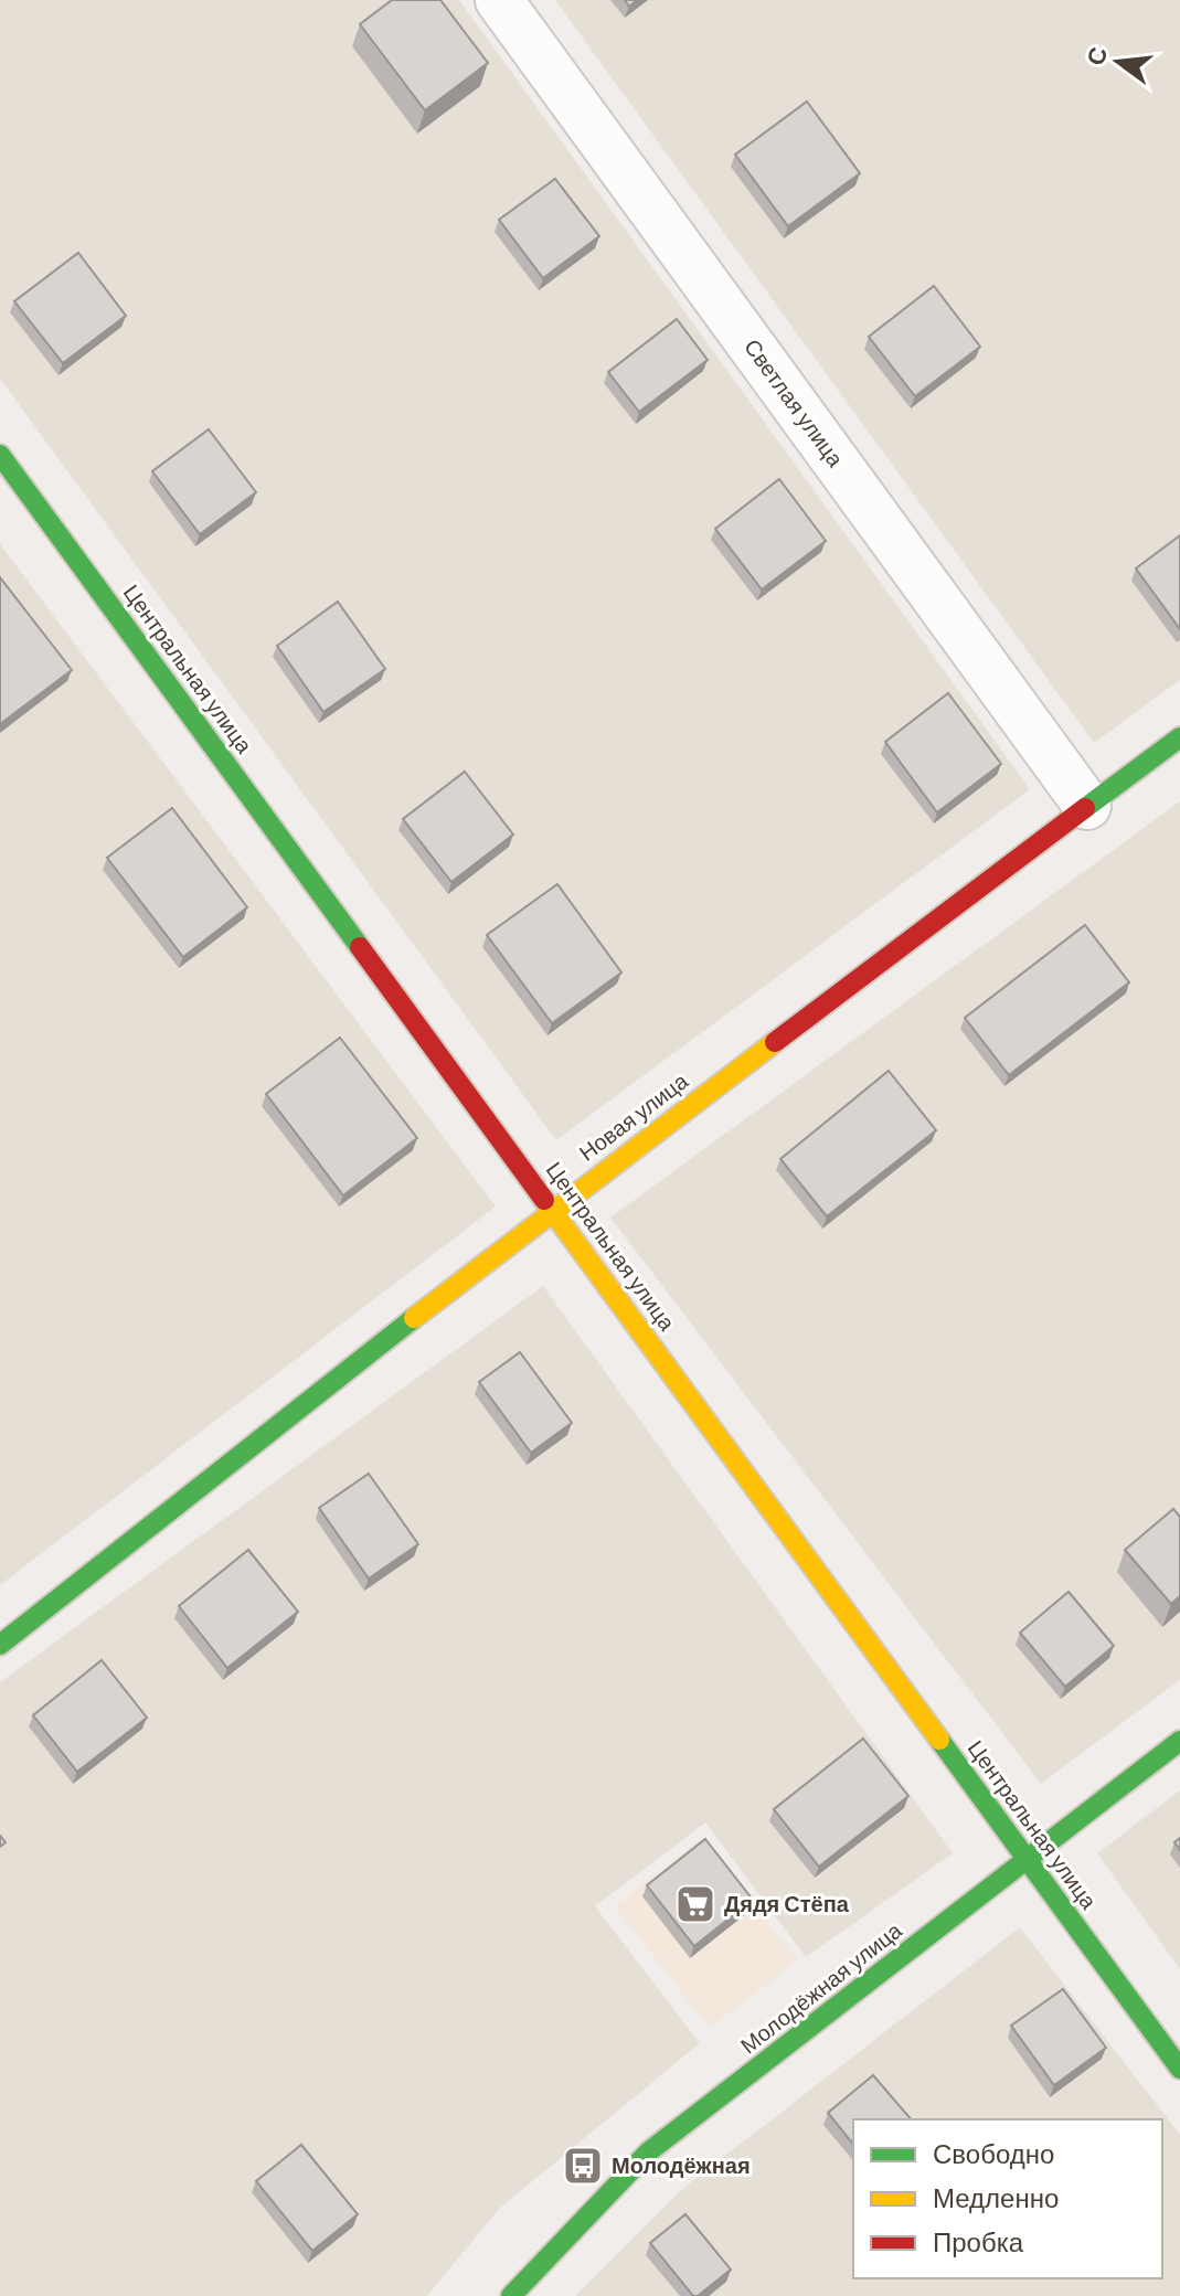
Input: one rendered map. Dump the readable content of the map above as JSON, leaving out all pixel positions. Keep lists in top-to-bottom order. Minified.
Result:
{"streets":{"street":["Светлая улица","Центральная улица","Новая улица","Молодёжная улица"]},"crossings":[["Светлая улица","Новая улица"],["Центральная улица","Новая улица"],["Центральная улица","Молодёжная улица"]],"places":{"supermarket":["Дядя Стёпа"],"bus stop":["Молодёжная"]},"legend":["Свободно","Медленно","Пробка"],"north":"left"}
